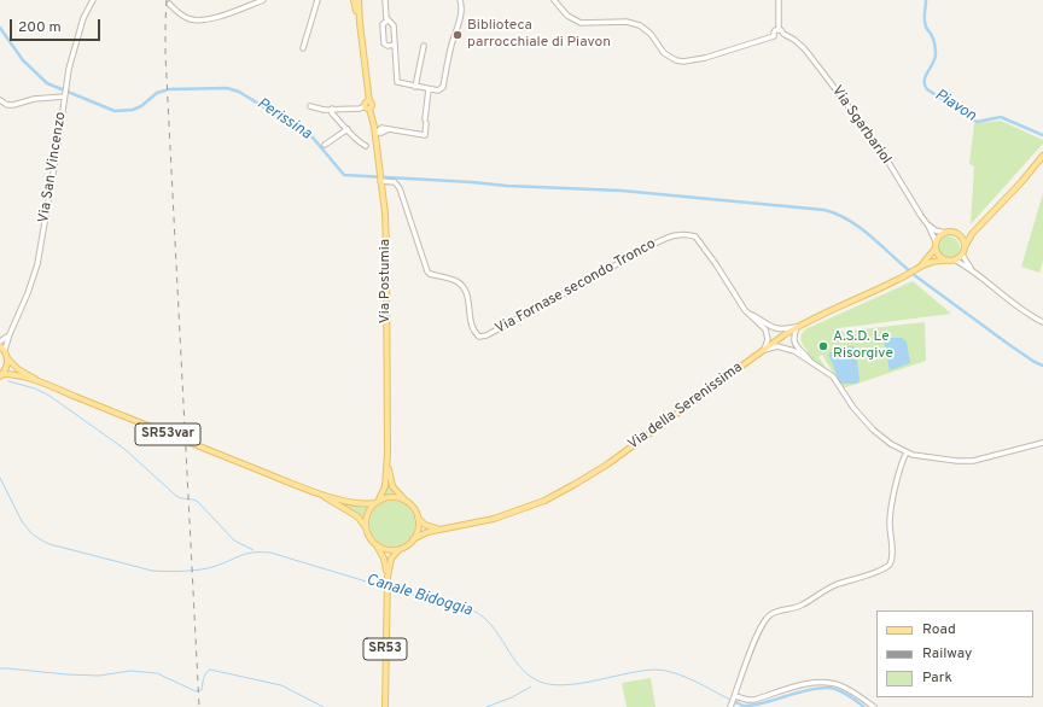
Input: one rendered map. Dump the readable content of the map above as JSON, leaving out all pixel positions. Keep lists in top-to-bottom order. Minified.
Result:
{"streets":{"main road":["Via Postumia","Via della Serenissima","SR53var","SR53"],"street":["Via Sgarbariol","Via San Vincenzo","Via Fornase secondo Tronco"]},"crossings":[["Via Sgarbariol","Via della Serenissima"],["Via Postumia","Via Fornase secondo Tronco"],["Via Postumia","Via della Serenissima"],["Via Postumia","SR53var"],["Via Postumia","SR53"],["Via Fornase secondo Tronco","Via della Serenissima"],["Via della Serenissima","SR53var"],["Via della Serenissima","SR53"],["SR53var","SR53"]],"water":["Piavon","Perissina","Canale Bidoggia"],"places":["Biblioteca parrocchiale di Piavon","A.S.D. Le Risorgive"],"legend":["Road","Railway","Park"],"scale_bar":"200 m"}
